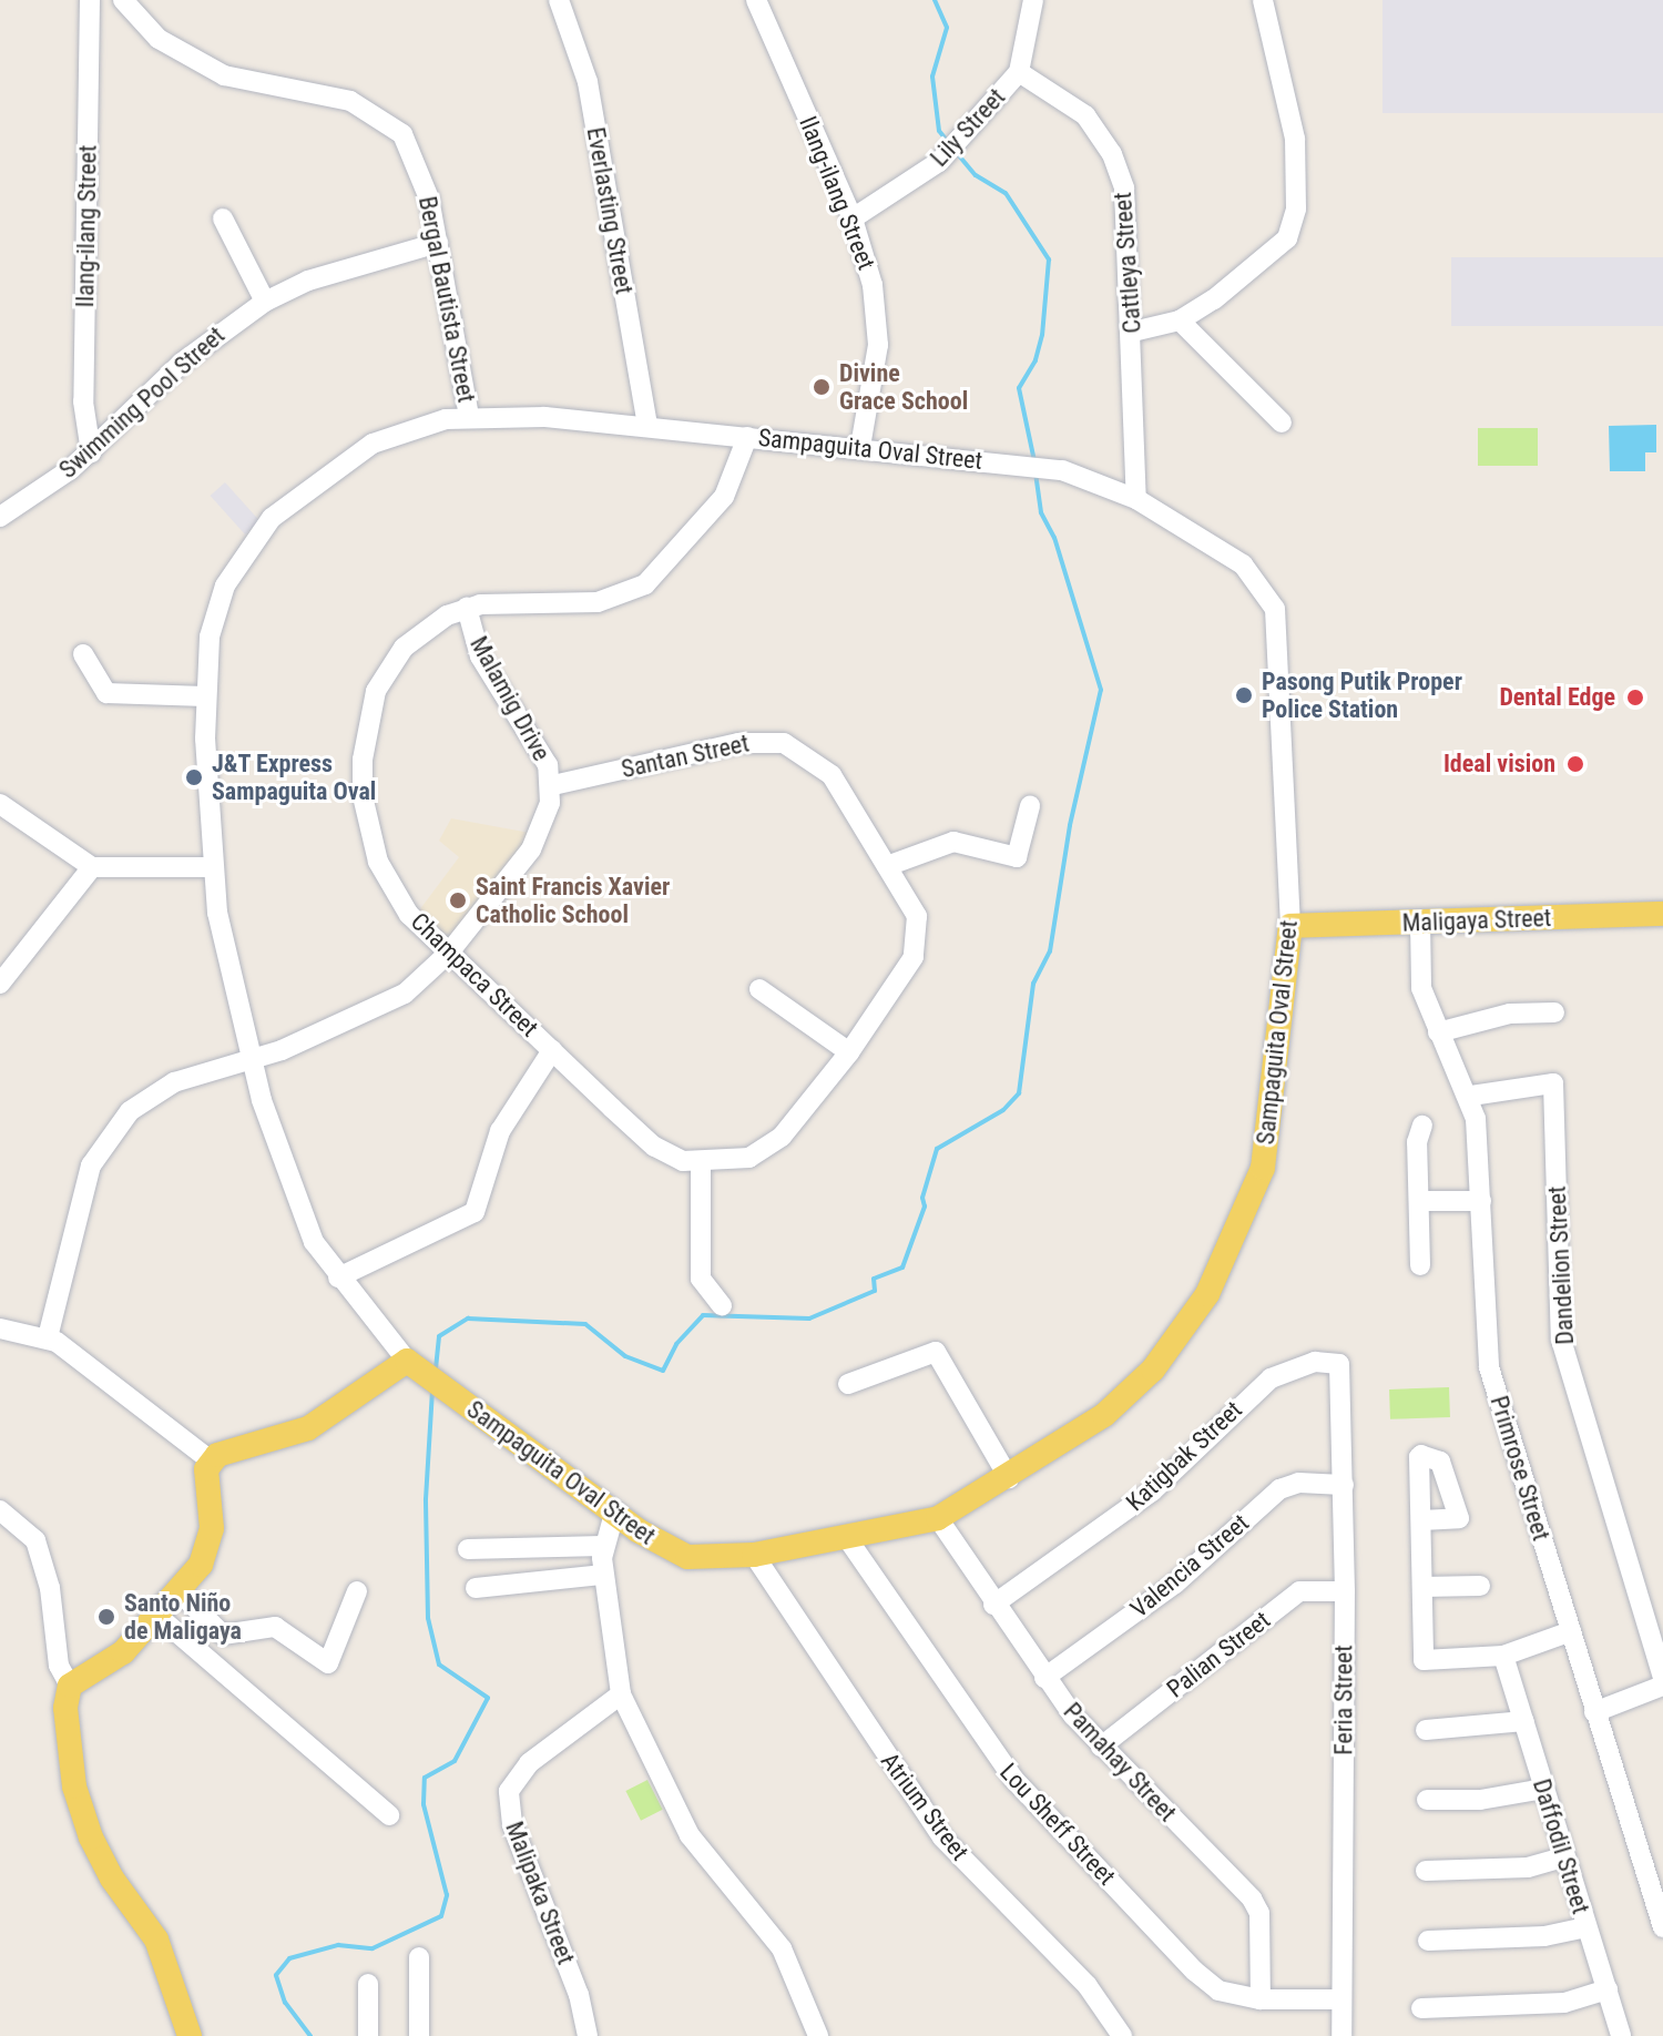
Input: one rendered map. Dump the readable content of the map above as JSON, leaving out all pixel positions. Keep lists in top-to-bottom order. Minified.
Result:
{"streets":{"main road":["Sampaguita Oval Street","Maligaya Street"],"street":["Lily Street","Ilang-ilang Street","Everlasting Street","Cattleya Street","Bergal Bautista Street","Swimming Pool Street","Malamig Drive","Santan Street","Champaca Street","Dandelion Street","Katigbak Street","Primrose Street","Valencia Street","Palian Street","Feria Street","Pamahay Street","Atrium Street","Lou Sheff Street","Daffodil Street","Malipaka Street"]},"crossings":[["Lily Street","Ilang-ilang Street"],["Lily Street","Cattleya Street"],["Ilang-ilang Street","Swimming Pool Street"],["Ilang-ilang Street","Sampaguita Oval Street"],["Everlasting Street","Sampaguita Oval Street"],["Cattleya Street","Sampaguita Oval Street"],["Bergal Bautista Street","Swimming Pool Street"],["Bergal Bautista Street","Sampaguita Oval Street"],["Sampaguita Oval Street","Malamig Drive"],["Sampaguita Oval Street","Maligaya Street"],["Sampaguita Oval Street","Champaca Street"],["Sampaguita Oval Street","Pamahay Street"],["Sampaguita Oval Street","Atrium Street"],["Sampaguita Oval Street","Lou Sheff Street"],["Malamig Drive","Santan Street"],["Malamig Drive","Champaca Street"],["Santan Street","Champaca Street"],["Maligaya Street","Primrose Street"],["Dandelion Street","Primrose Street"],["Katigbak Street","Feria Street"],["Katigbak Street","Pamahay Street"],["Valencia Street","Feria Street"],["Valencia Street","Pamahay Street"],["Palian Street","Feria Street"],["Palian Street","Pamahay Street"],["Feria Street","Lou Sheff Street"],["Pamahay Street","Lou Sheff Street"]],"places":["Divine Grace School","Pasong Putik Proper Police Station","Dental Edge","Ideal vision","J&T Express Sampaguita Oval","Saint Francis Xavier Catholic School","Santo Niño de Maligaya"]}
